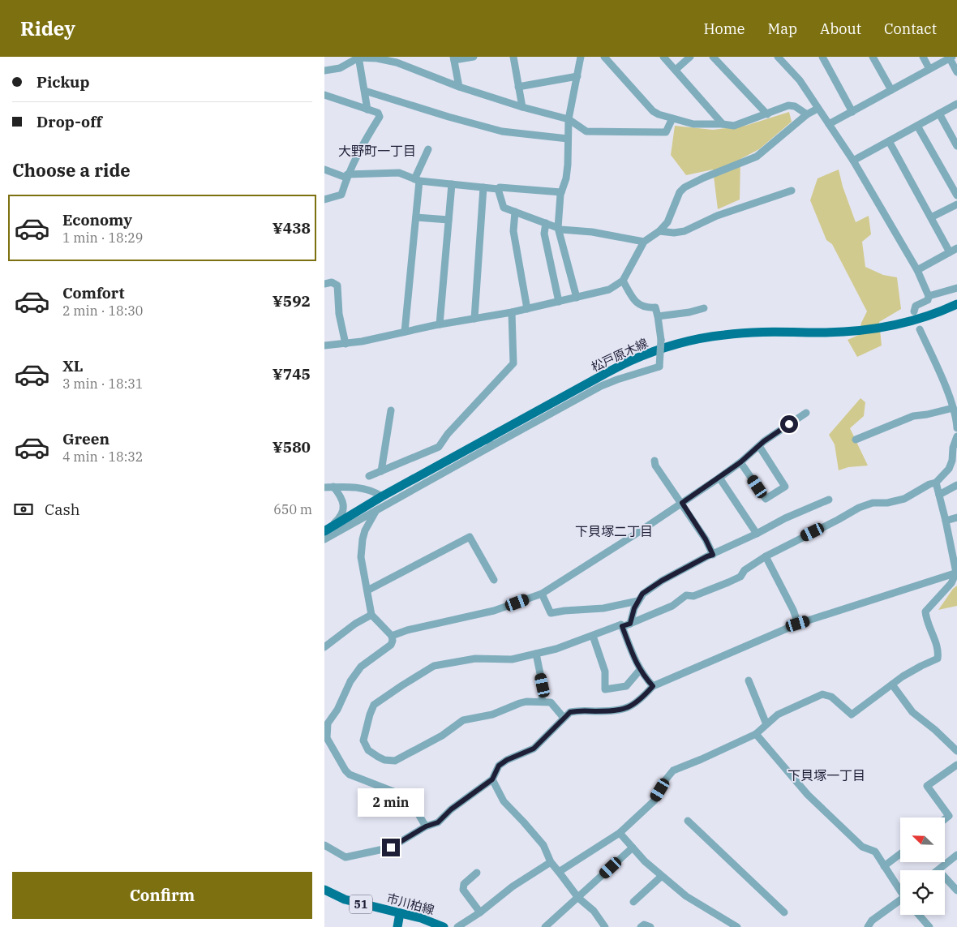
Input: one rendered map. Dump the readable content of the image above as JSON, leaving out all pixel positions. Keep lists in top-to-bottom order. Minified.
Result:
{"streets":{"main road":["松戸原木線","51","市川柏線"]},"districts":["大野町一丁目","下貝塚二丁目","下貝塚一丁目"],"north":"top left","page":{"header":"Ridey","nav":["Home","Map","About","Contact"],"banner":["Pickup","Drop-off"],"heading":"Choose a ride","list":[{"name":"Economy","note":"1 min · 18:29","value":"¥438"},{"name":"Comfort","note":"2 min · 18:30","value":"¥592"},{"name":"XL","note":"3 min · 18:31","value":"¥745"},{"name":"Green","note":"4 min · 18:32","value":"¥580"}],"pay":["Cash","650 m"],"bubble":"2 min","buttons":"Confirm"}}
